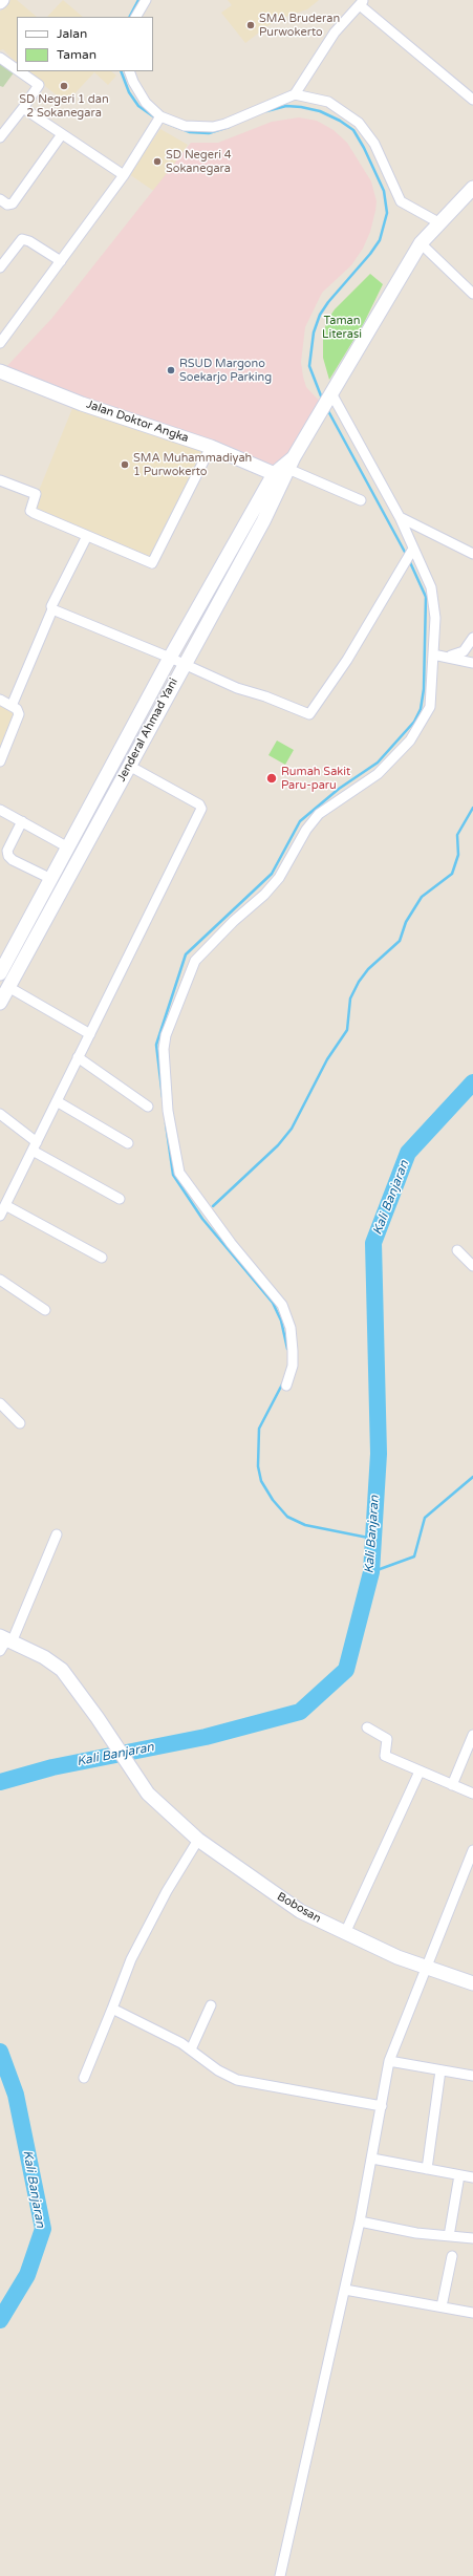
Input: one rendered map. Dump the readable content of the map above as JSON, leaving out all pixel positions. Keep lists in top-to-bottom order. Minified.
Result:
{"streets":{"main road":["Jalan Doktor Angka","Jenderal Ahmad Yani","Bobosan"]},"crossings":[["Jalan Doktor Angka","Jenderal Ahmad Yani"]],"water":["Kali Banjaran"],"parks":["Taman Literasi"],"places":["SMA Bruderan Purwokerto","SD Negeri 1 dan 2 Sokanegara","SD Negeri 4 Sokanegara","RSUD Margono Soekarjo Parking","SMA Muhammadiyah 1 Purwokerto","Rumah Sakit Paru-paru"],"legend":["Jalan","Taman"]}
